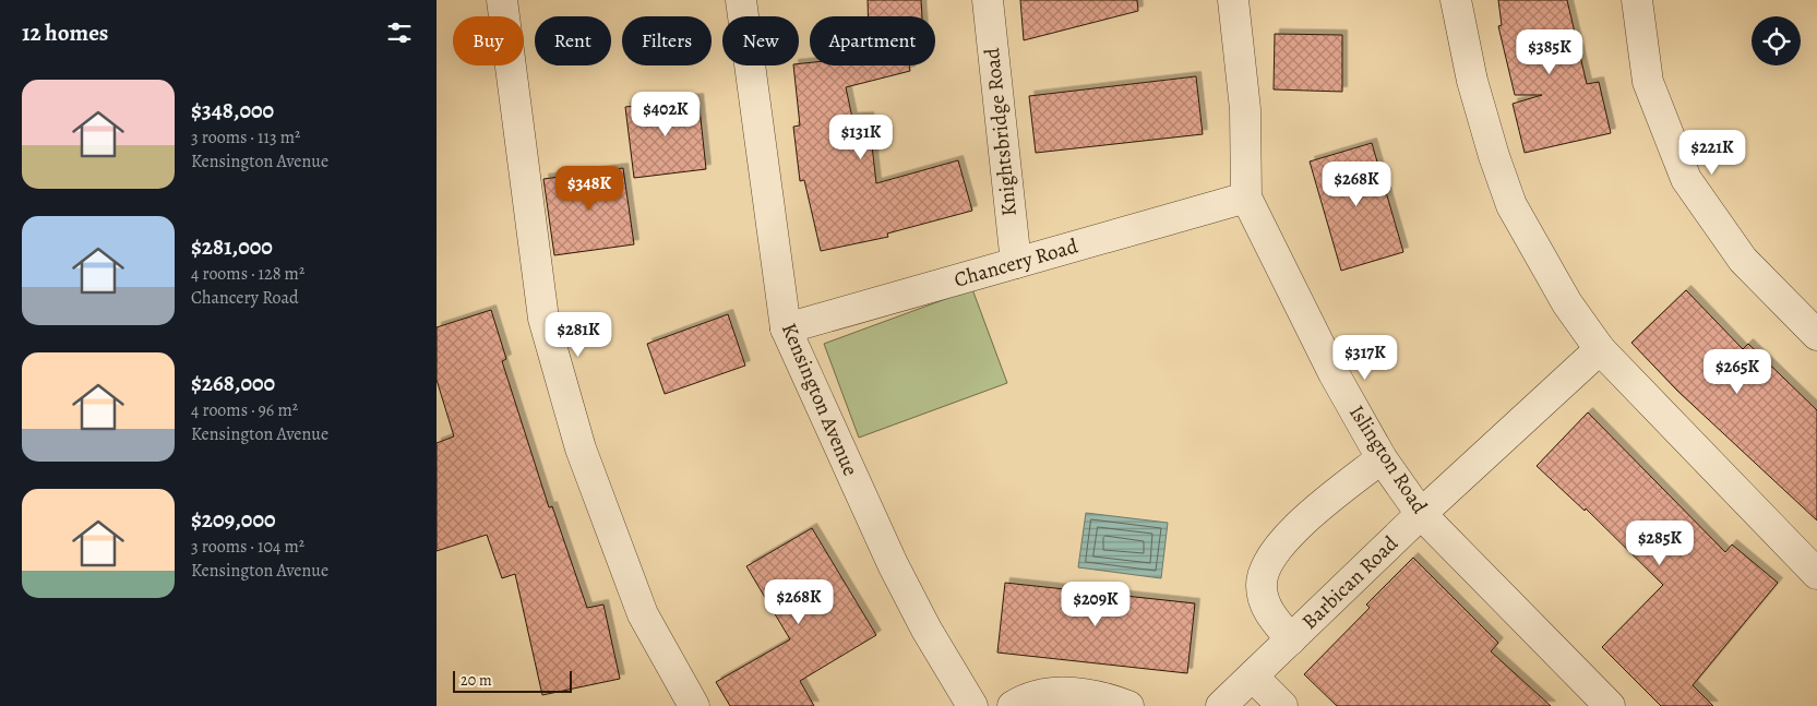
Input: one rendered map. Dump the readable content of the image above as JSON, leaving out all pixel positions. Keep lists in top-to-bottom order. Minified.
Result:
{"streets":{"street":["Knightsbridge Road","Chancery Road","Kensington Avenue","Islington Road","Barbican Road"]},"crossings":[["Knightsbridge Road","Chancery Road"],["Chancery Road","Kensington Avenue"],["Chancery Road","Islington Road"],["Islington Road","Barbican Road"]],"scale_bar":"20 m","page":{"heading":"12 homes","chip":["Buy","Rent","Filters","New","Apartment"],"price":["$385K","$402K","$131K","$221K","$268K","$348K","$281K","$317K","$265K","$285K","$268K","$209K"],"list":[{"name":"$348,000","note":"3 rooms · 113 m² · Kensington Avenue"},{"name":"$281,000","note":"4 rooms · 128 m² · Chancery Road"},{"name":"$268,000","note":"4 rooms · 96 m² · Kensington Avenue"},{"name":"$209,000","note":"3 rooms · 104 m² · Kensington Avenue"}],"scale":"20 m"}}
